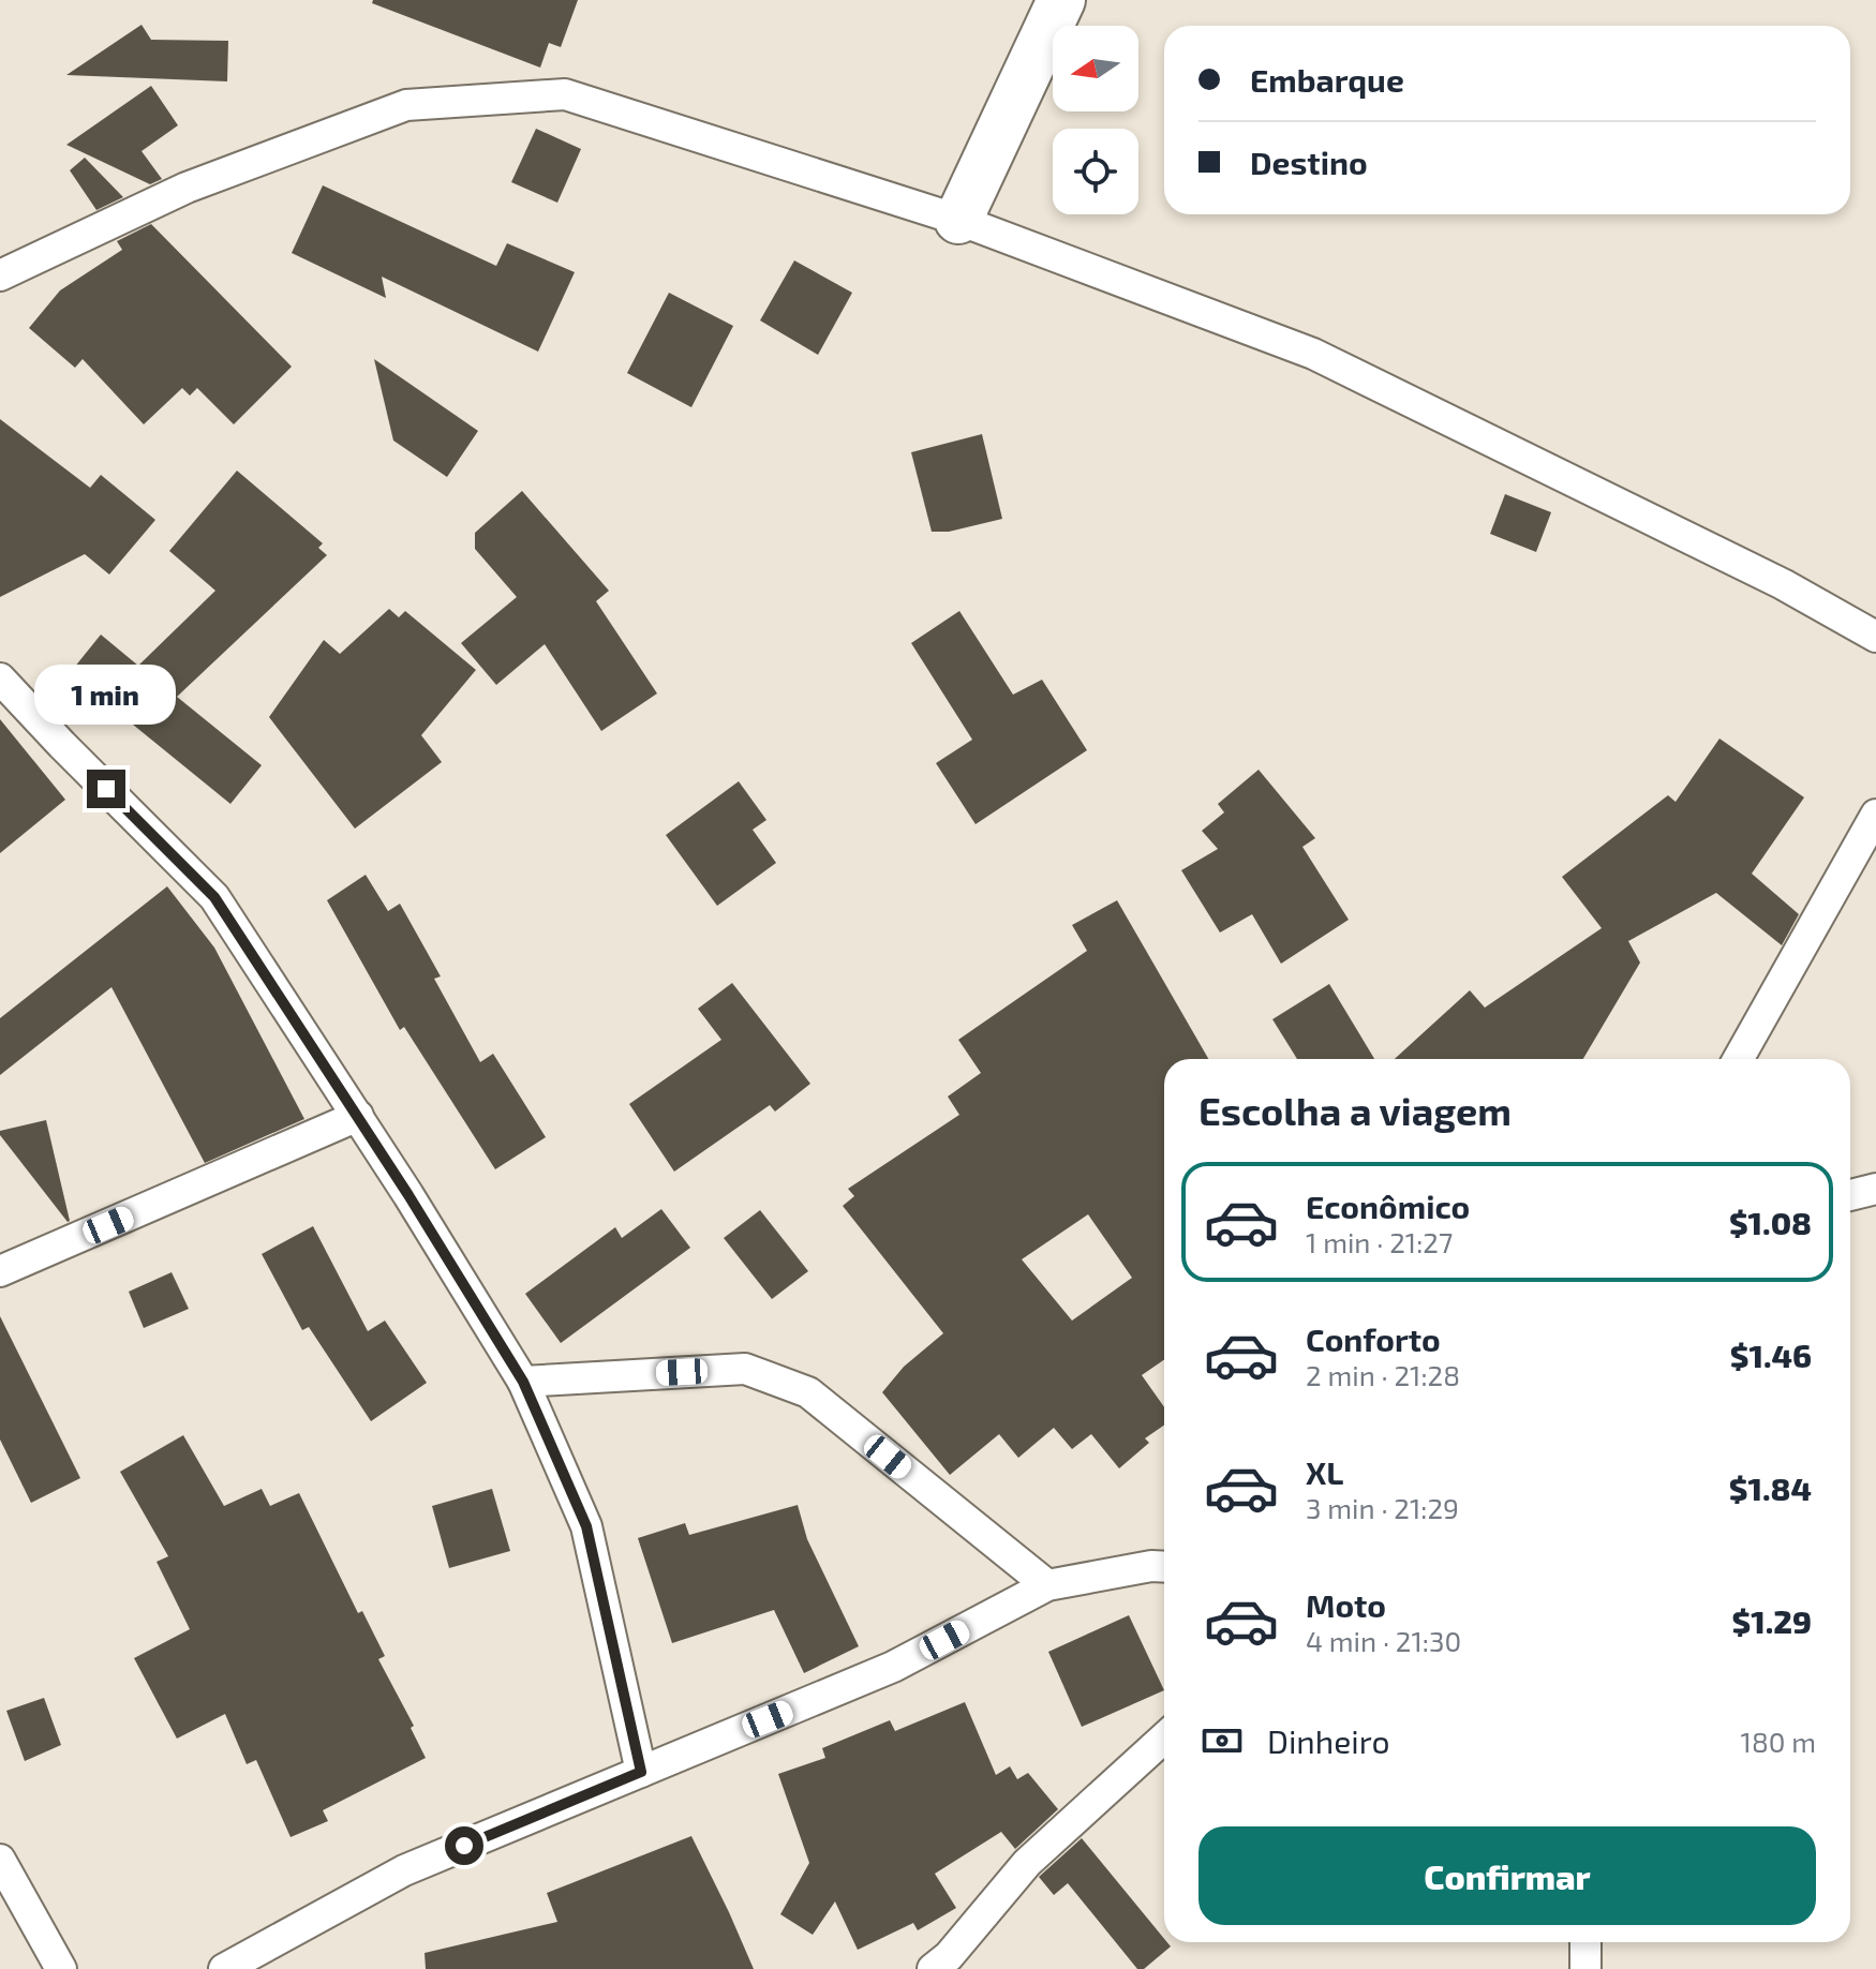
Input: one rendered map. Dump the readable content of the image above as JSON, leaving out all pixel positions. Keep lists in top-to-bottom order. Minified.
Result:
{"north":"left","page":{"banner":["Embarque","Destino"],"bubble":"1 min","heading":"Escolha a viagem","list":[{"name":"Econômico","note":"1 min · 21:27","value":"$1.08"},{"name":"Conforto","note":"2 min · 21:28","value":"$1.46"},{"name":"XL","note":"3 min · 21:29","value":"$1.84"},{"name":"Moto","note":"4 min · 21:30","value":"$1.29"}],"pay":["Dinheiro","180 m"],"buttons":"Confirmar"}}
